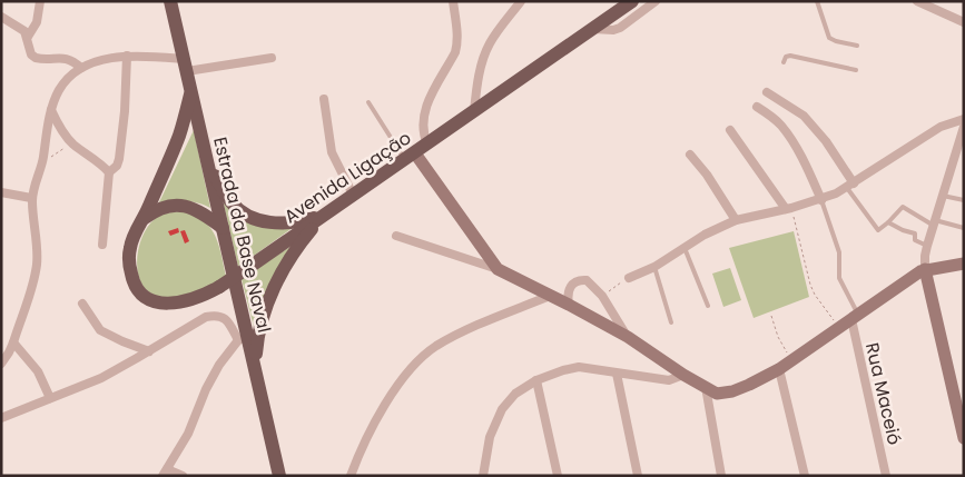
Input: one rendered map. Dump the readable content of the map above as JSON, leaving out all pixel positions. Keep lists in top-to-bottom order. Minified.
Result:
{"streets":{"main road":["Avenida Ligação","Estrada da Base Naval"],"street":["Rua Maceió"]},"crossings":[["Avenida Ligação","Estrada da Base Naval"]]}
